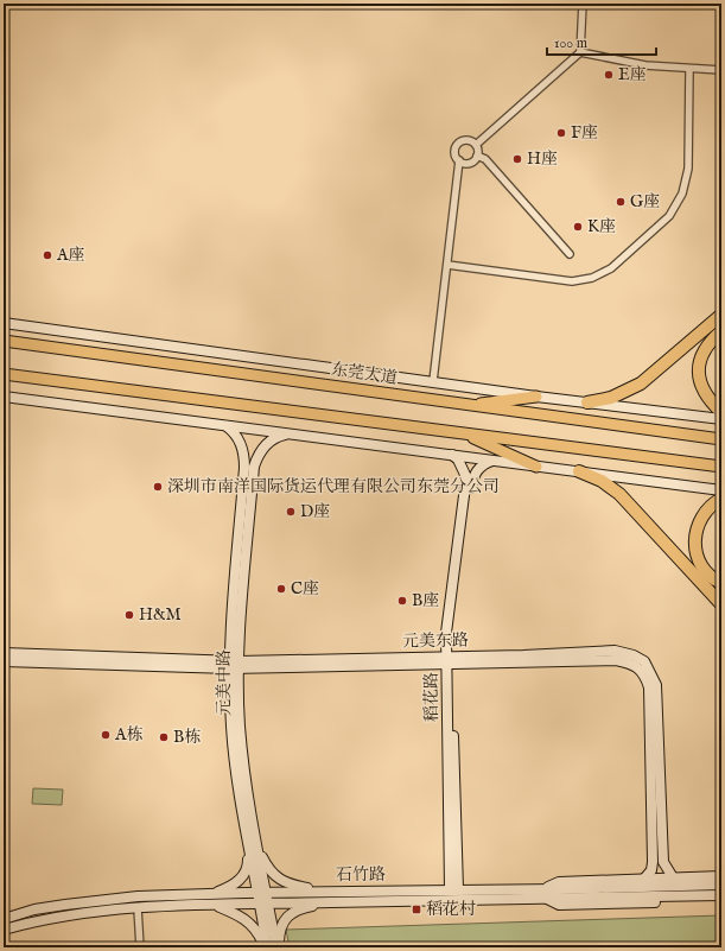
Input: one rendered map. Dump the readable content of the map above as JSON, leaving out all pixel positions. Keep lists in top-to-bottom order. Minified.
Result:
{"streets":{"main road":["东莞大道"],"street":["元美东路","元美中路","稻花路","石竹路"]},"crossings":[["元美东路","元美中路"],["元美东路","稻花路"],["元美中路","石竹路"],["稻花路","石竹路"]],"places":{"other":["E座","F座","H座","G座","K座","A座","深圳市南洋国际货运代理有限公司东莞分公司","D座","C座","B座","H&M","A栋","B栋"],"transit":["稻花村"]},"scale_bar":"100 m"}
